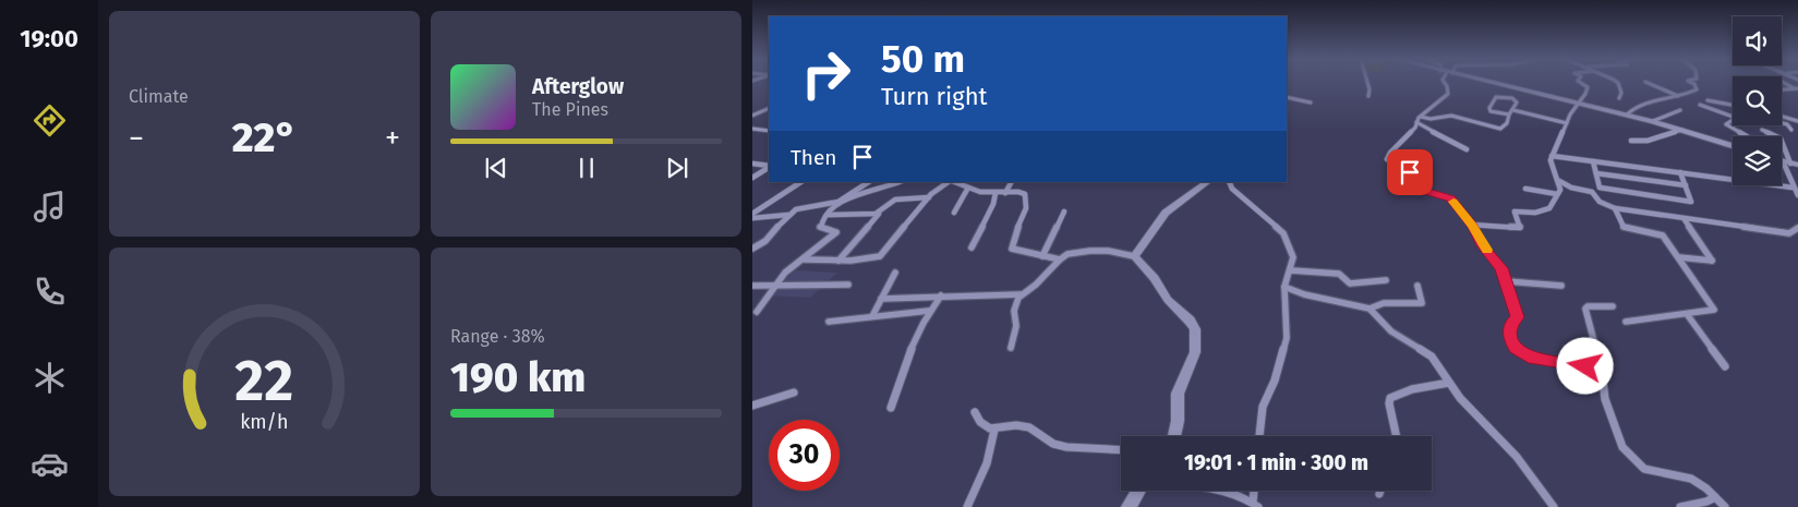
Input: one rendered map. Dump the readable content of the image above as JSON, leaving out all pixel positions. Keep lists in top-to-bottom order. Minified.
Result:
{"page":{"tabs":"19:00","tile":["Climate",["Range · 38%","190 km"]],"turn":["50 m","Turn right"],"song":["Afterglow","The Pines"],"heat":["−","22°","+"],"then":"Then","limit":"30","trip":"19:01 · 1 min · 300 m","gauge":["22","km/h"]}}
